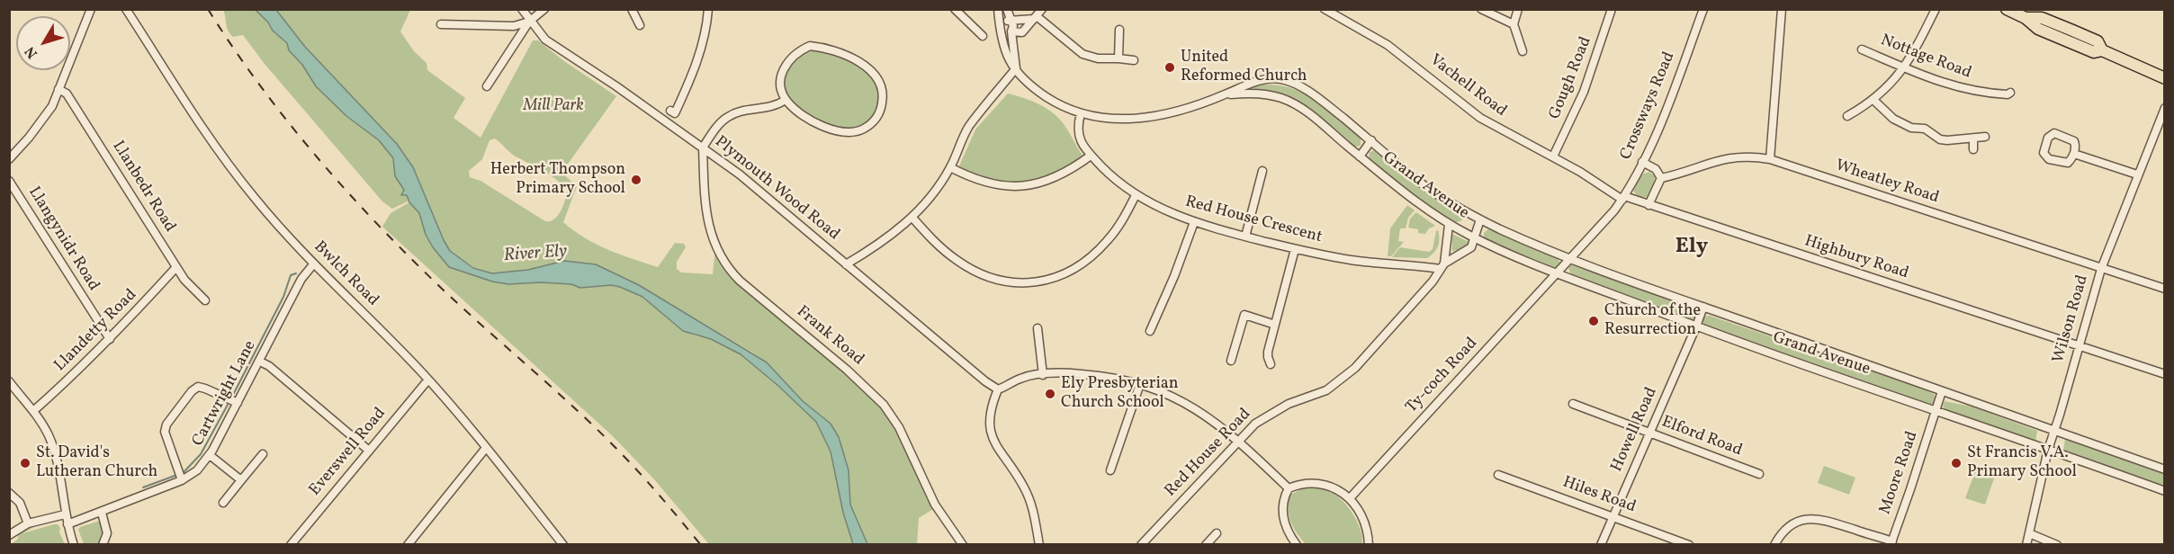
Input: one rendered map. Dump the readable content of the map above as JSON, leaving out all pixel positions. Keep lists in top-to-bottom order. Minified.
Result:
{"streets":{"street":["Nottage Road","Gough Road","Vachell Road","Crossways Road","Wheatley Road","Grand Avenue","Llanbedr Road","Plymouth Wood Road","Red House Crescent","Llangynidr Road","Highbury Road","Bwlch Road","Wilson Road","Llandetty Road","Frank Road","Ty-coch Road","Cartwright Lane","Howell Road","Elford Road","Everswell Road","Red House Road","Moore Road","Hiles Road"]},"crossings":[["Gough Road","Vachell Road"],["Vachell Road","Crossways Road"],["Vachell Road","Highbury Road"],["Crossways Road","Grand Avenue"],["Crossways Road","Highbury Road"],["Wheatley Road","Wilson Road"],["Grand Avenue","Red House Crescent"],["Grand Avenue","Wilson Road"],["Grand Avenue","Ty-coch Road"],["Grand Avenue","Howell Road"],["Grand Avenue","Red House Road"],["Grand Avenue","Moore Road"],["Llanbedr Road","Llandetty Road"],["Plymouth Wood Road","Frank Road"],["Red House Crescent","Red House Road"],["Llangynidr Road","Llandetty Road"],["Highbury Road","Wilson Road"],["Bwlch Road","Cartwright Lane"],["Bwlch Road","Everswell Road"],["Howell Road","Elford Road"],["Howell Road","Hiles Road"]],"districts":["Ely"],"water":["River Ely"],"parks":["Mill Park"],"places":["United Reformed Church","Herbert Thompson Primary School","Church of the Resurrection","Ely Presbyterian Church School","St. David's Lutheran Church","St Francis V.A. Primary School"],"north":"bottom left"}
